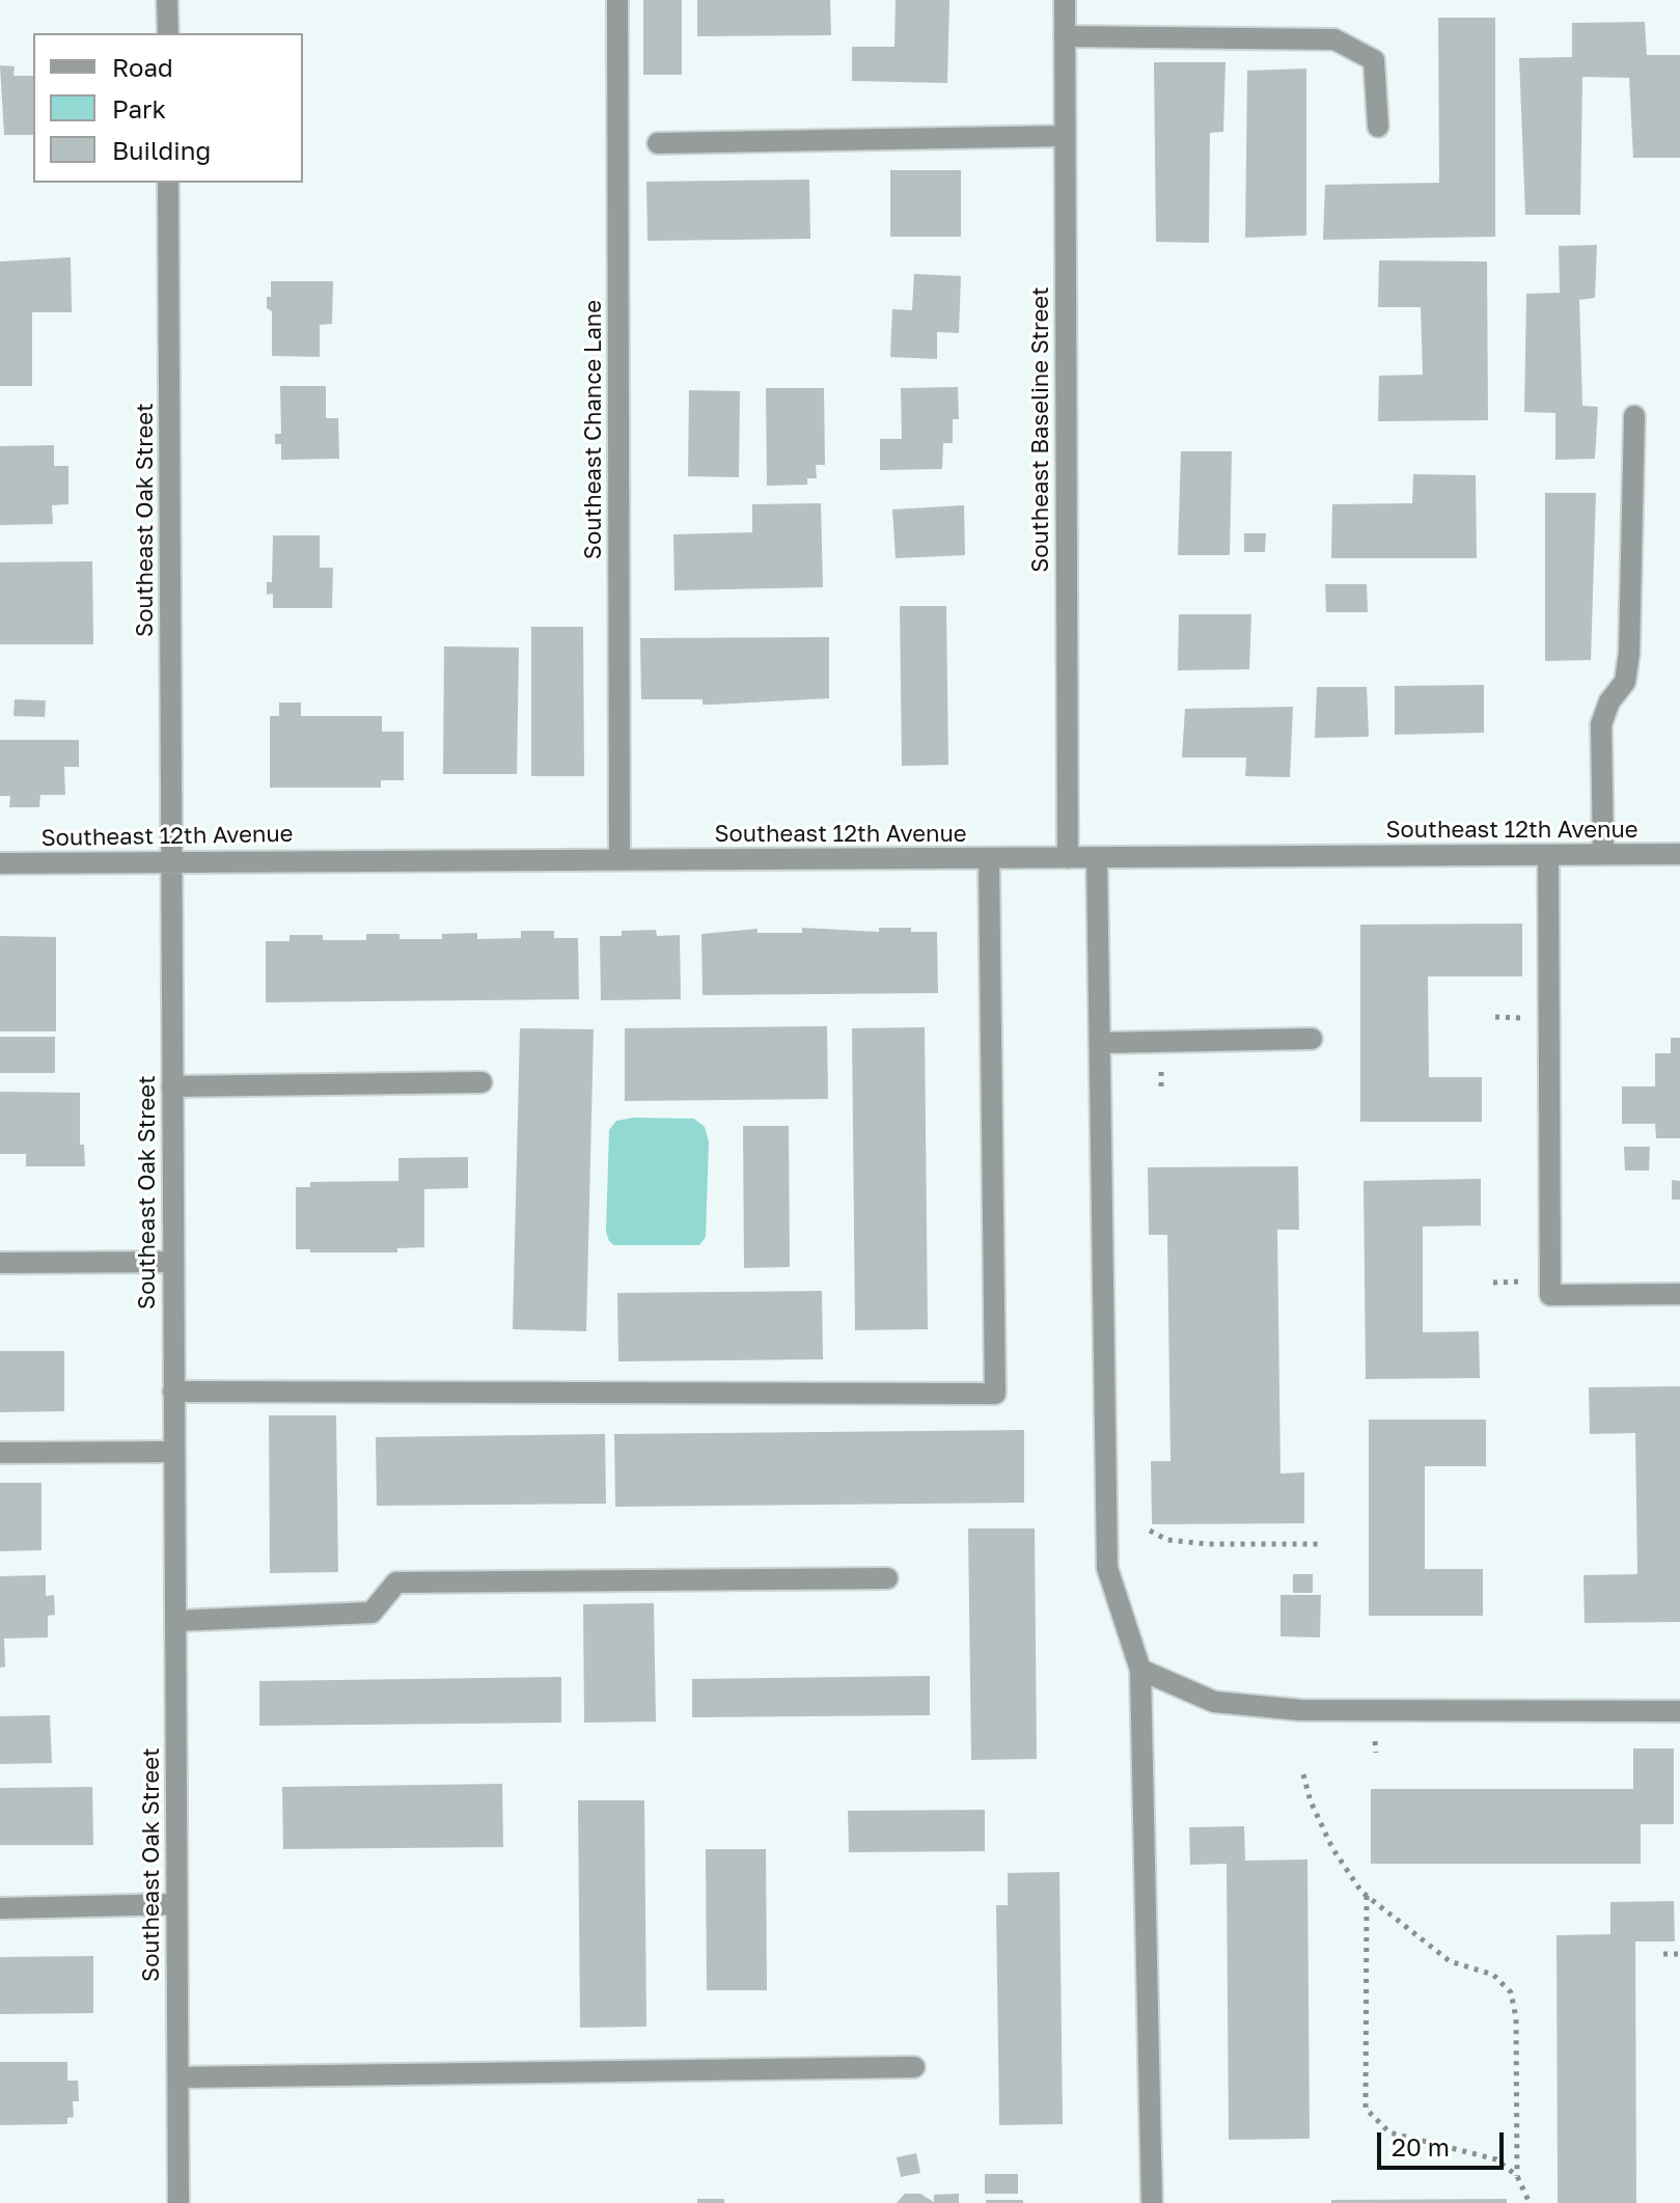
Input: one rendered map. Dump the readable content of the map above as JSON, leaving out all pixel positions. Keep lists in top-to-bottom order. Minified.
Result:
{"streets":{"street":["Southeast Chance Lane","Southeast Baseline Street","Southeast Oak Street","Southeast 12th Avenue"]},"crossings":[["Southeast Chance Lane","Southeast 12th Avenue"],["Southeast Baseline Street","Southeast 12th Avenue"],["Southeast Oak Street","Southeast 12th Avenue"]],"legend":["Road","Park","Building"],"scale_bar":"20 m"}
